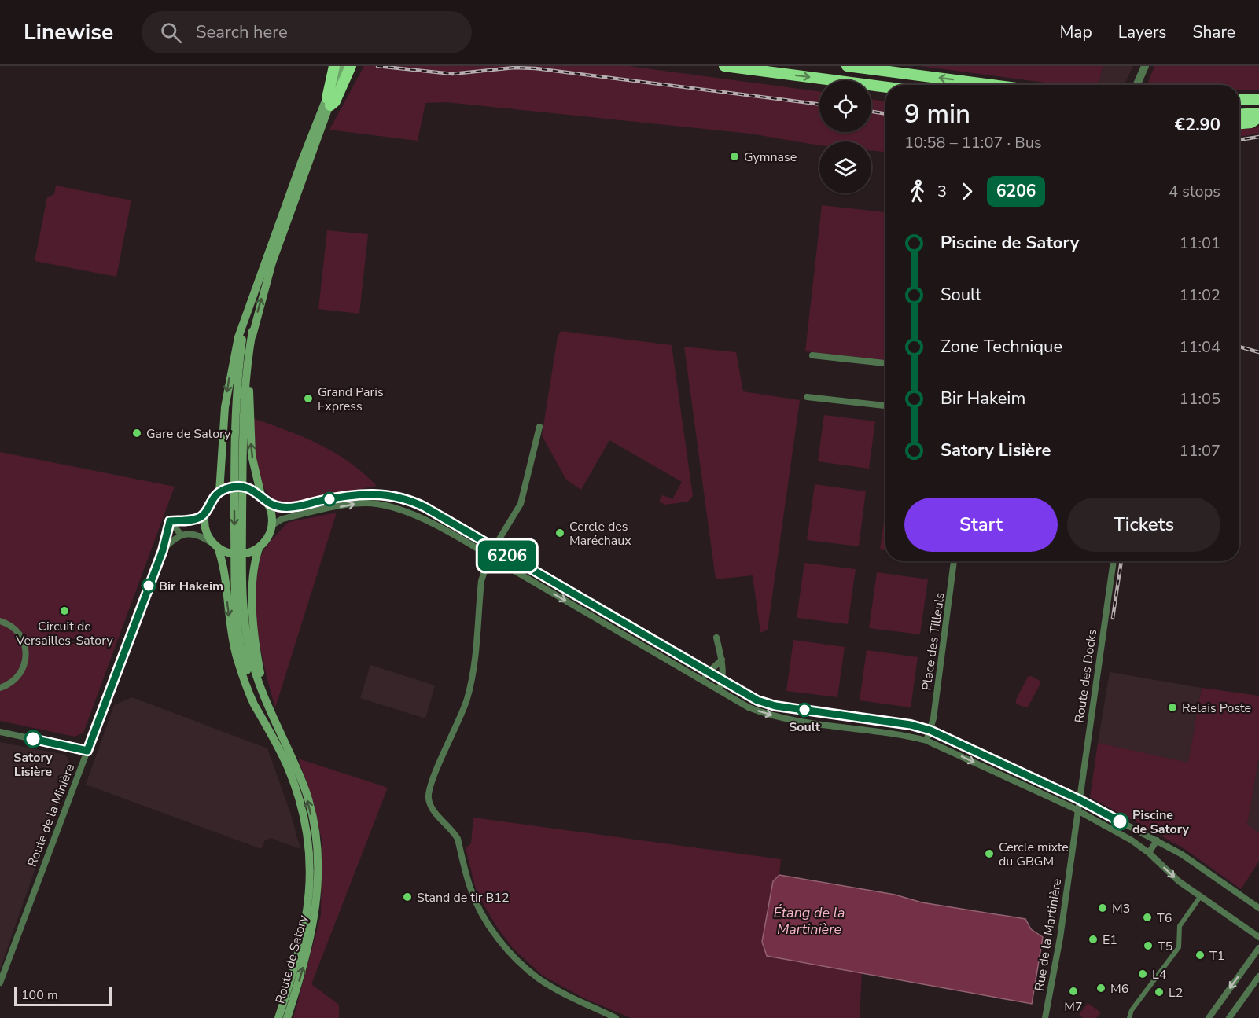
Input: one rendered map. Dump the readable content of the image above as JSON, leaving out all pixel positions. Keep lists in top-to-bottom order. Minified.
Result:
{"streets":{"main road":["Route de Satory"],"street":["Place des Tilleuls","Route des Docks","Route de la Minière","Rue de la Martinière"]},"crossings":[["Route des Docks","Rue de la Martinière"]],"water":["Étang de la Martinière"],"places":["Gymnase","Grand Paris Express","Gare de Satory","Cercle des Maréchaux","Bir Hakeim","Circuit de Versailles-Satory","Relais Poste","Soult","Satory Lisière","Piscine de Satory","Cercle mixte du GBGM","Stand de tir B12","M3","T6","E1","T5","T1","L4","M6","M7","L2"],"lines":["bus line 6206"],"scale_bar":"100 m","page":{"header":"Linewise","search":"Search here","nav":["Map","Layers","Share"],"on_map":"6206","heading":["9 min","10:58 – 11:07 · Bus","€2.90"],"legs":["3","6206","4 stops"],"list":[{"name":"Piscine de Satory","value":"11:01"},{"name":"Soult","value":"11:02"},{"name":"Zone Technique","value":"11:04"},{"name":"Bir Hakeim","value":"11:05"},{"name":"Satory Lisière","value":"11:07"}],"buttons":["Start","Tickets"],"scale":"100 m"}}
